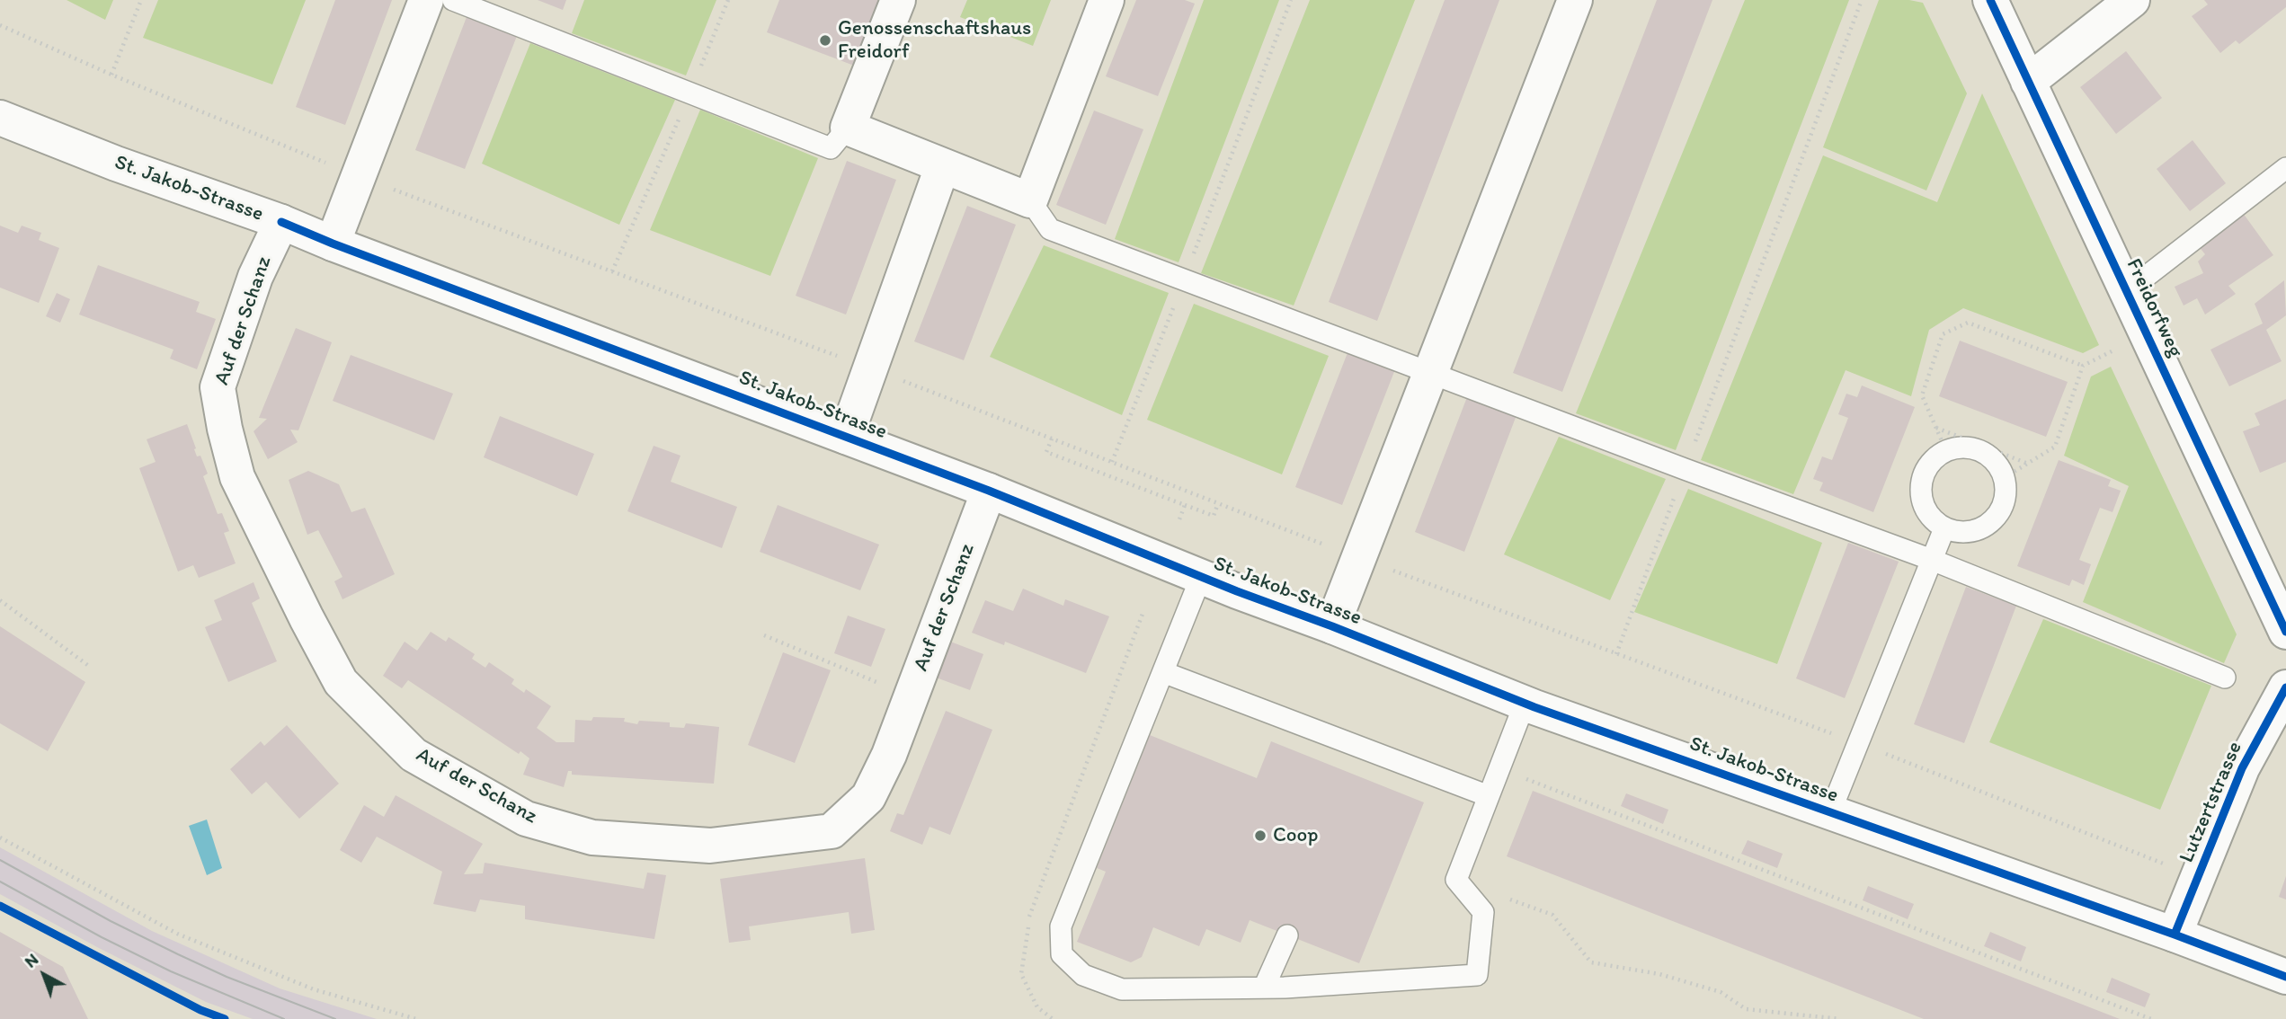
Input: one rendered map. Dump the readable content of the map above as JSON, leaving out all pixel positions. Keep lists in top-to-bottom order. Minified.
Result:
{"streets":{"street":["St. Jakob-Strasse","Freidorfweg","Auf der Schanz","Lutzertstrasse"]},"crossings":[["St. Jakob-Strasse","Auf der Schanz"],["St. Jakob-Strasse","Lutzertstrasse"]],"places":["Genossenschaftshaus Freidorf","Coop"],"north":"top left"}
